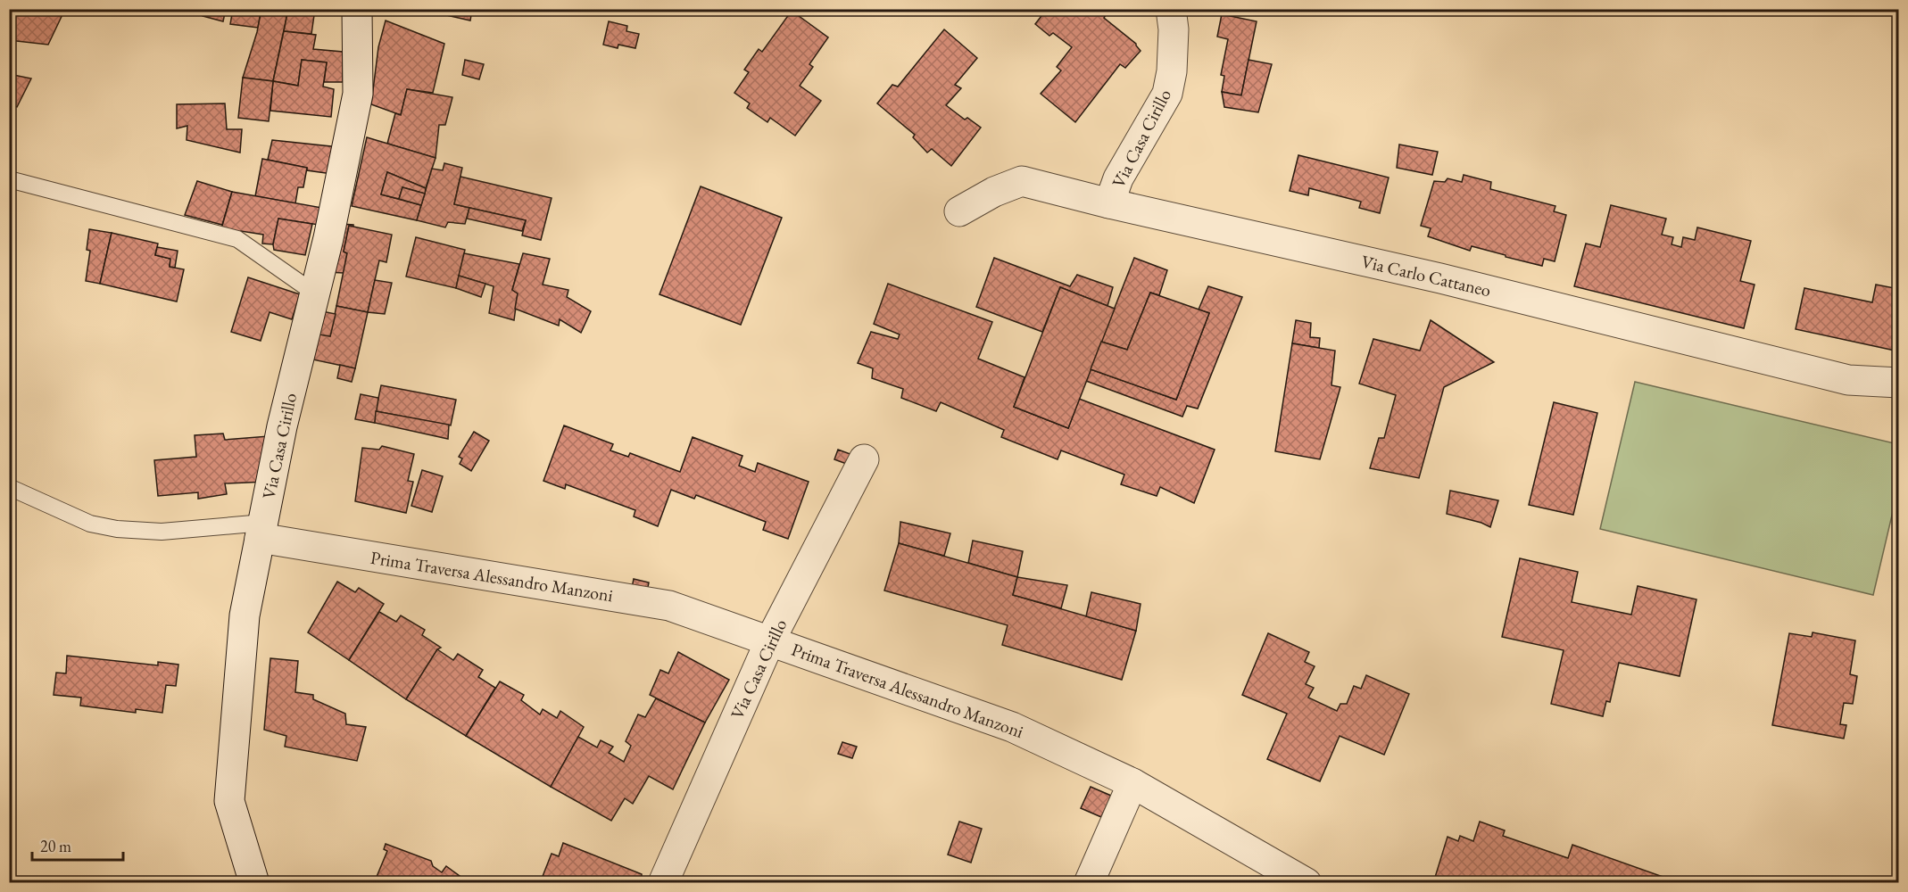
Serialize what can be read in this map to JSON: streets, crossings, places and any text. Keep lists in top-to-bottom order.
{
  "streets": {
    "street": ["Via Casa Cirillo", "Via Carlo Cattaneo", "Prima Traversa Alessandro Manzoni"]
  },
  "crossings": [
    ["Via Casa Cirillo", "Via Carlo Cattaneo"],
    ["Via Casa Cirillo", "Prima Traversa Alessandro Manzoni"]
  ],
  "scale_bar": "20 m"
}
